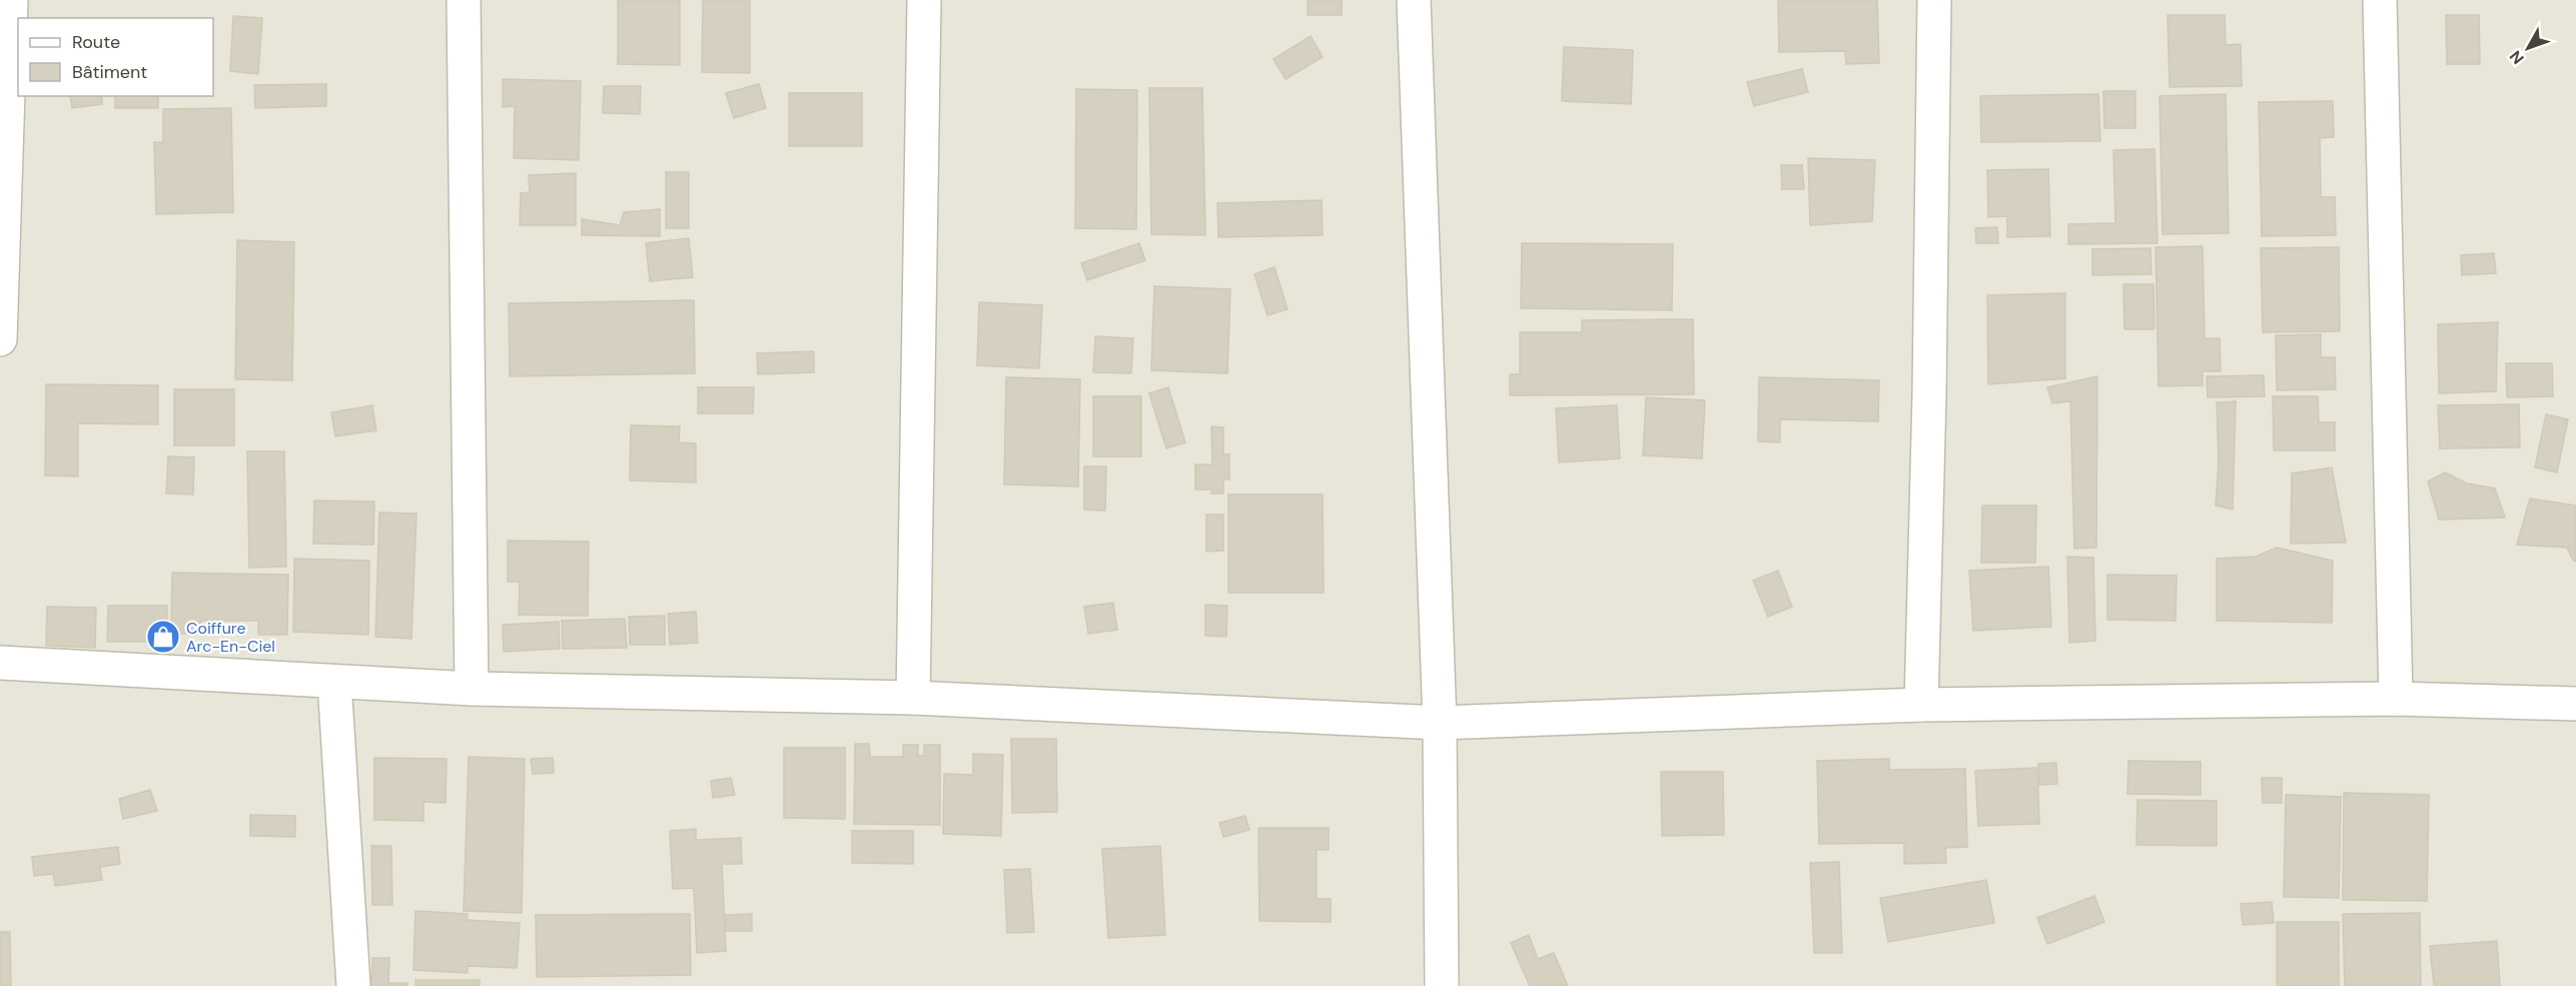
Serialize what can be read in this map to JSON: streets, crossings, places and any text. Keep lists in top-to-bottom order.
{
  "places": {
    "shop": ["Coiffure Arc-En-Ciel"]
  },
  "legend": ["Route", "Bâtiment"],
  "north": "bottom left"
}
